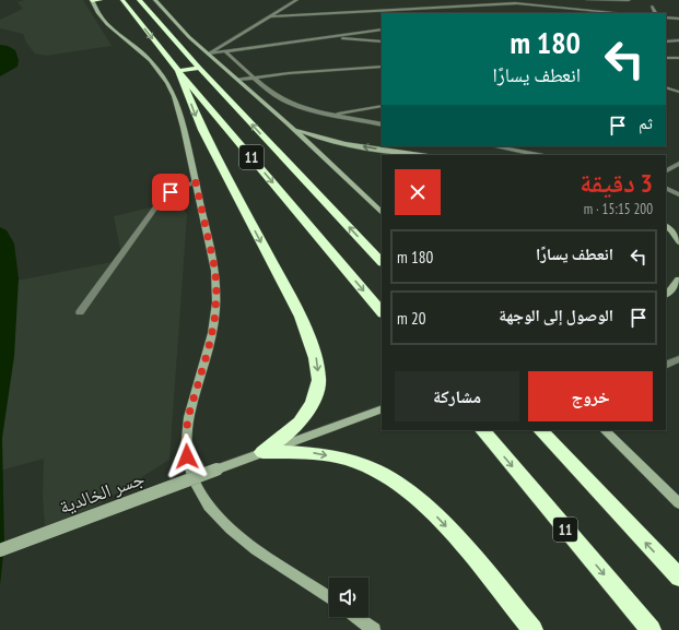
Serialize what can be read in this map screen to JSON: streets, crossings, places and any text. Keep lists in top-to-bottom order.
{
  "streets": {
    "highway": ["11"],
    "main road": ["جسر الخالدية"]
  },
  "page": {
    "turn": ["180 m", "انعطف يسارًا"],
    "then": "ثم",
    "heading": ["3 دقيقة", "200 m · 15:15"],
    "list": [
      {
        "name": "انعطف يسارًا",
        "value": "180 m"
      },
      {
        "name": "الوصول إلى الوجهة",
        "value": "20 m"
      }
    ],
    "buttons": ["خروج", "مشاركة"]
  }
}
